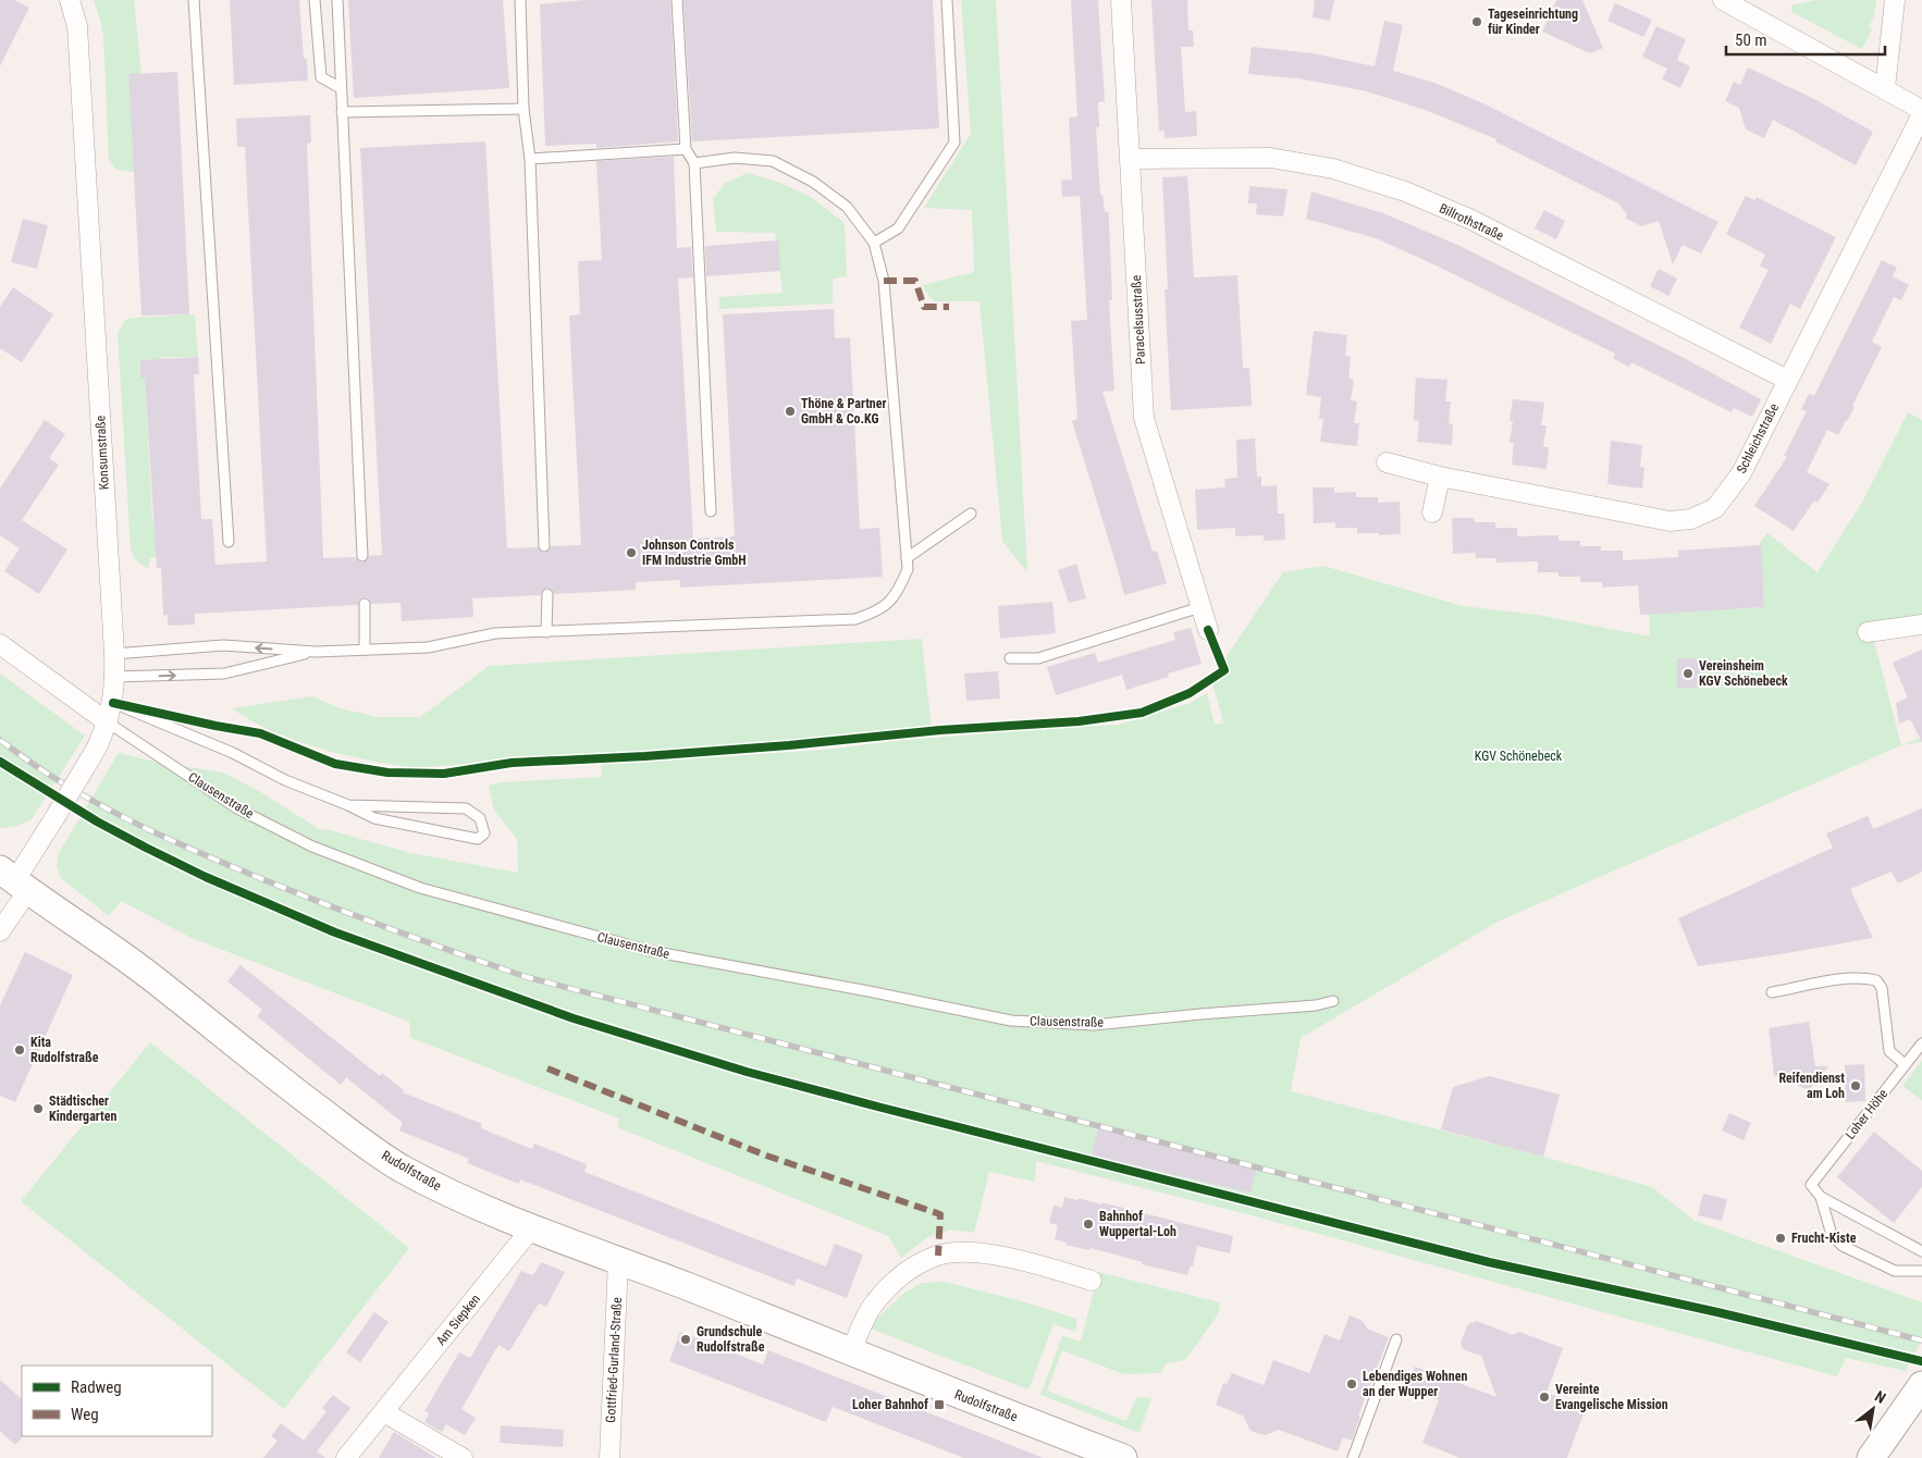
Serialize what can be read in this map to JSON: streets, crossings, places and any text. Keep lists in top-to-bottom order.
{
  "streets": {
    "street": [
      "Billrothstraße",
      "Paracelsusstraße",
      "Schleichstraße",
      "Konsumstraße",
      "Clausenstraße",
      "Rudolfstraße",
      "Am Siepken",
      "Gottfried-Gurland-Straße"
    ],
    "lane": ["Loher Höhe"]
  },
  "crossings": [
    ["Billrothstraße", "Paracelsusstraße"],
    ["Billrothstraße", "Schleichstraße"],
    ["Konsumstraße", "Clausenstraße"],
    ["Konsumstraße", "Rudolfstraße"],
    ["Rudolfstraße", "Am Siepken"],
    ["Rudolfstraße", "Gottfried-Gurland-Straße"]
  ],
  "parks": ["KGV Schönebeck"],
  "places": {
    "other": [
      "Tageseinrichtung für Kinder",
      "Thöne & Partner GmbH & Co.KG",
      "Johnson Controls IFM Industrie GmbH",
      "Vereinsheim KGV Schönebeck",
      "Kita Rudolfstraße",
      "Reifendienst am Loh",
      "Städtischer Kindergarten",
      "Bahnhof Wuppertal-Loh",
      "Frucht-Kiste",
      "Grundschule Rudolfstraße",
      "Lebendiges Wohnen an der Wupper",
      "Vereinte Evangelische Mission"
    ],
    "transit": ["Loher Bahnhof"]
  },
  "legend": ["Radweg", "Weg"],
  "scale_bar": "50 m",
  "north": "top right"
}
